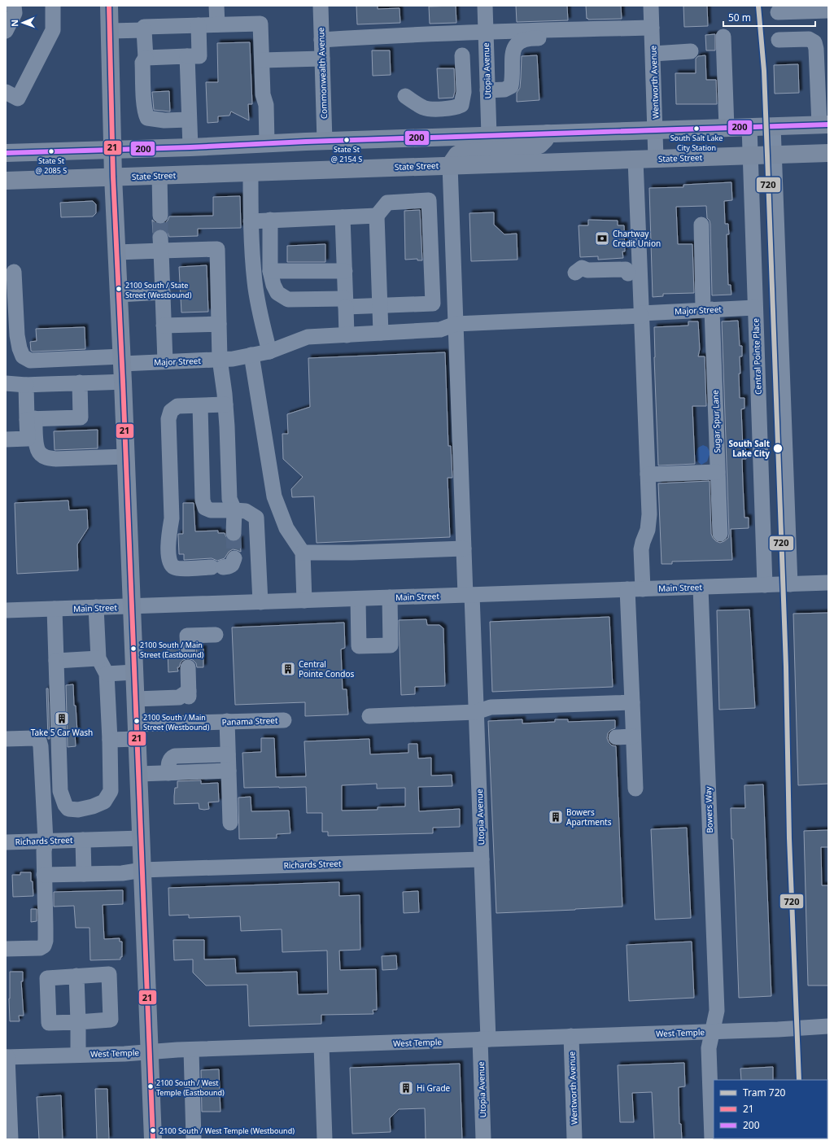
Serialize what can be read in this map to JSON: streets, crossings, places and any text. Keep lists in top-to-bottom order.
{
  "streets": {
    "main road": ["State Street"],
    "street": [
      "Utopia Avenue",
      "Commonwealth Avenue",
      "Wentworth Avenue",
      "Major Street",
      "Central Pointe Place",
      "Sugar Spur Lane",
      "Main Street",
      "Panama Street",
      "Bowers Way",
      "Richards Street",
      "West Temple"
    ]
  },
  "crossings": [
    ["Utopia Avenue", "State Street"],
    ["Utopia Avenue", "Major Street"],
    ["Utopia Avenue", "Main Street"],
    ["Utopia Avenue", "Richards Street"],
    ["Utopia Avenue", "West Temple"],
    ["Wentworth Avenue", "State Street"],
    ["Wentworth Avenue", "West Temple"],
    ["State Street", "Central Pointe Place"],
    ["Major Street", "Central Pointe Place"],
    ["Major Street", "Sugar Spur Lane"],
    ["Central Pointe Place", "Main Street"],
    ["Main Street", "Bowers Way"],
    ["Bowers Way", "West Temple"]
  ],
  "places": {
    "other": [
      "South Salt Lake City Station",
      "State St @ 2154 S",
      "State St @ 2085 S",
      "2100 South / State Street (Westbound)",
      "South Salt Lake City",
      "2100 South / Main Street (Eastbound)",
      "2100 South / Main Street (Westbound)",
      "2100 South / West Temple (Eastbound)",
      "2100 South / West Temple (Westbound)"
    ],
    "bank": ["Chartway Credit Union"],
    "building": [
      "Central Pointe Condos",
      "Take 5 Car Wash",
      "Bowers Apartments",
      "Hi Grade"
    ]
  },
  "lines": ["tram line 720", "transit line 21", "transit line 200"],
  "legend": ["Tram 720", "21", "200"],
  "scale_bar": "50 m",
  "north": "left"
}
